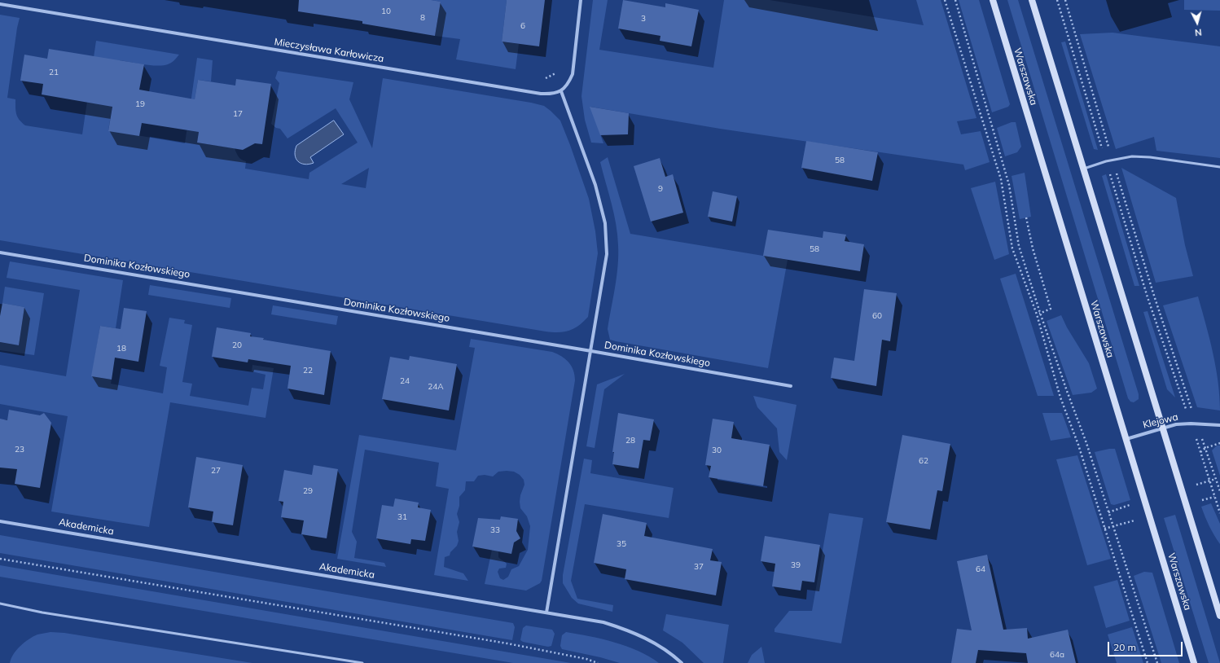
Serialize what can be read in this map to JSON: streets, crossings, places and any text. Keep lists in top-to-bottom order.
{
  "streets": {
    "main road": ["Warszawska"],
    "street": [
      "Mieczysława Karłowicza",
      "Dominika Kozłowskiego",
      "Klejowa",
      "Akademicka"
    ]
  },
  "crossings": [
    ["Warszawska", "Klejowa"]
  ],
  "house_numbers": [
    "10",
    "8",
    "3",
    "6",
    "21",
    "19",
    "17",
    "58",
    "9",
    "58",
    "60",
    "20",
    "18",
    "22",
    "24",
    "24A",
    "28",
    "23",
    "30",
    "62",
    "27",
    "29",
    "31",
    "33",
    "35",
    "39",
    "37",
    "64",
    "64a"
  ],
  "scale_bar": "20 m",
  "north": "bottom"
}
